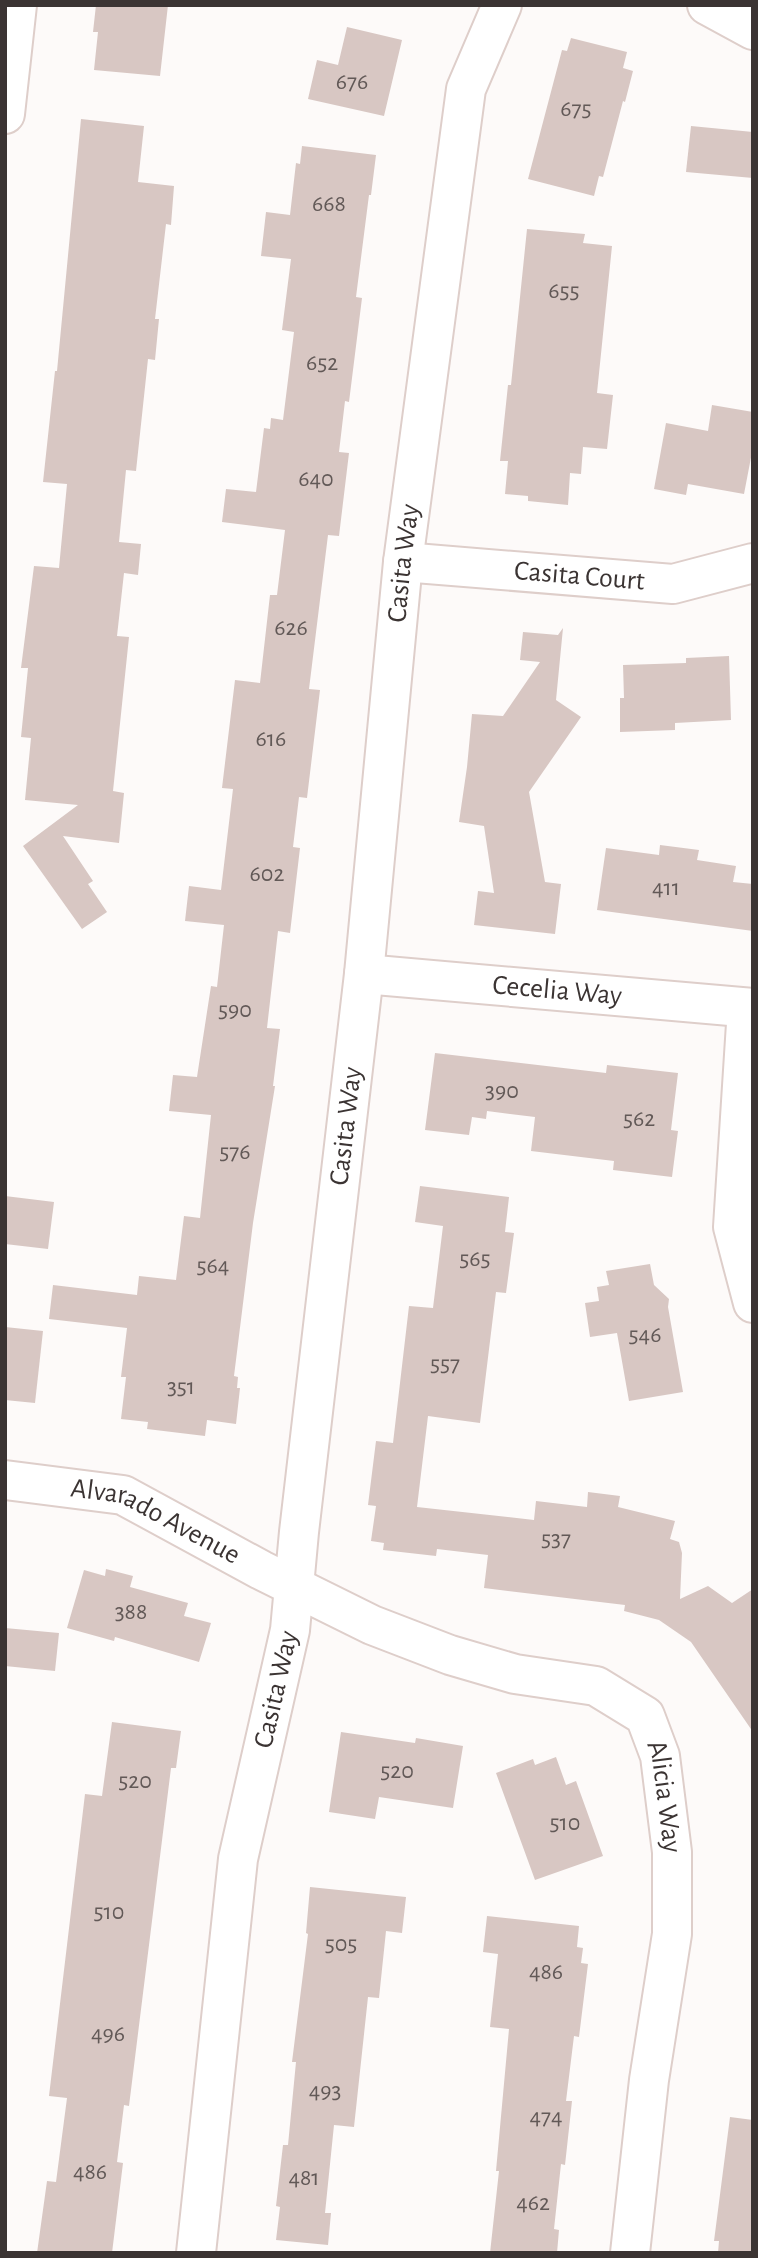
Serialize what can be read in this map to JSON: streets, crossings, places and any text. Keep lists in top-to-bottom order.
{
  "streets": {
    "street": [
      "Casita Way",
      "Casita Court",
      "Cecelia Way",
      "Alvarado Avenue",
      "Alicia Way"
    ]
  },
  "crossings": [
    ["Casita Way", "Casita Court"],
    ["Casita Way", "Cecelia Way"],
    ["Casita Way", "Alvarado Avenue"],
    ["Casita Way", "Alicia Way"],
    ["Alvarado Avenue", "Alicia Way"]
  ],
  "house_numbers": [
    "676",
    "675",
    "668",
    "655",
    "652",
    "640",
    "626",
    "616",
    "602",
    "411",
    "590",
    "390",
    "562",
    "576",
    "565",
    "564",
    "546",
    "557",
    "351",
    "537",
    "388",
    "520",
    "520",
    "510",
    "510",
    "505",
    "486",
    "496",
    "493",
    "474",
    "486",
    "481",
    "462"
  ]
}
